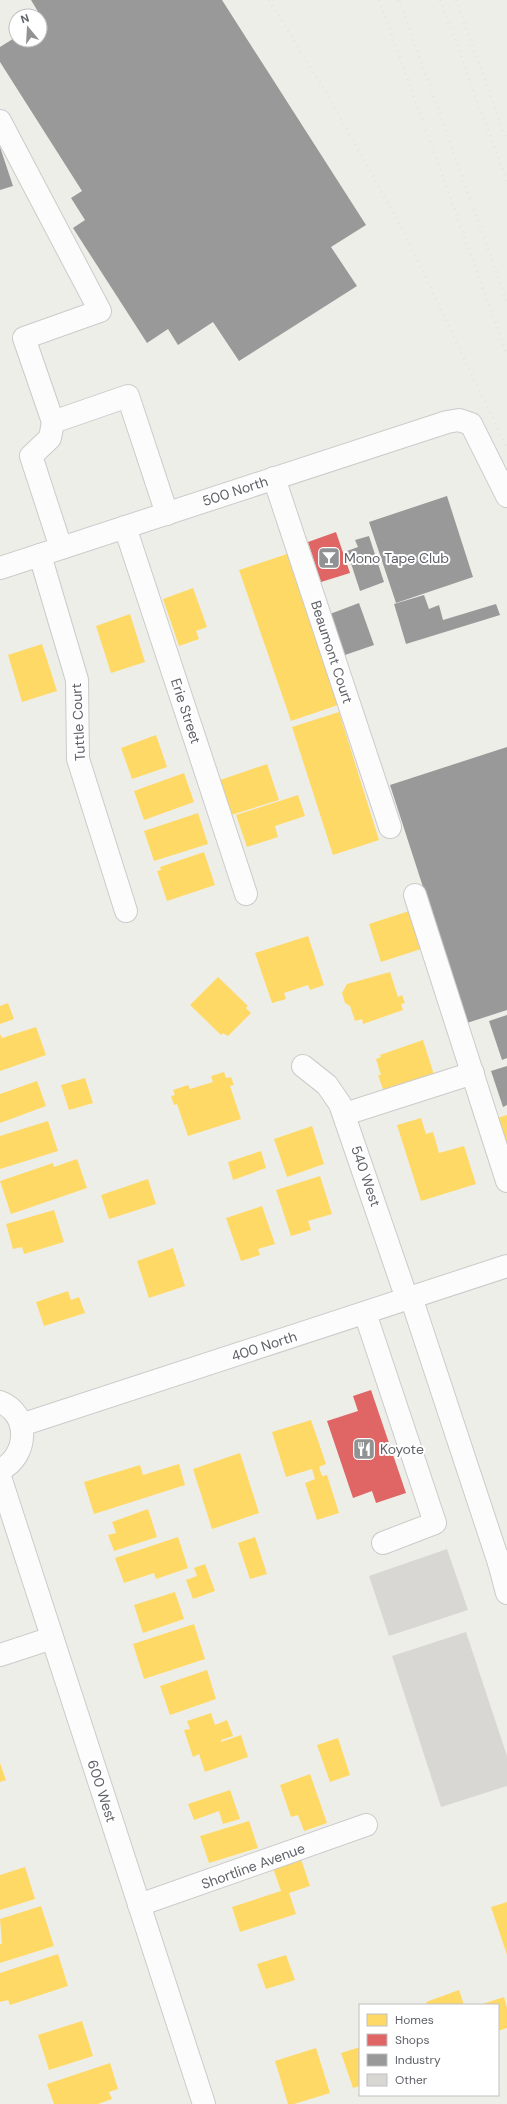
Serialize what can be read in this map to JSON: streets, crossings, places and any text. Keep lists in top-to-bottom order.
{
  "streets": {
    "street": [
      "500 North",
      "Beaumont Court",
      "Erie Street",
      "Tuttle Court",
      "540 West",
      "400 North",
      "600 West",
      "Shortline Avenue"
    ]
  },
  "crossings": [
    ["500 North", "Beaumont Court"],
    ["500 North", "Erie Street"],
    ["500 North", "Tuttle Court"],
    ["540 West", "400 North"],
    ["600 West", "Shortline Avenue"]
  ],
  "places": {
    "bar": ["Mono Tape Club"],
    "restaurant": ["Koyote"]
  },
  "legend": [
    "Homes",
    "Shops",
    "Industry",
    "Other"
  ],
  "north": "top"
}
